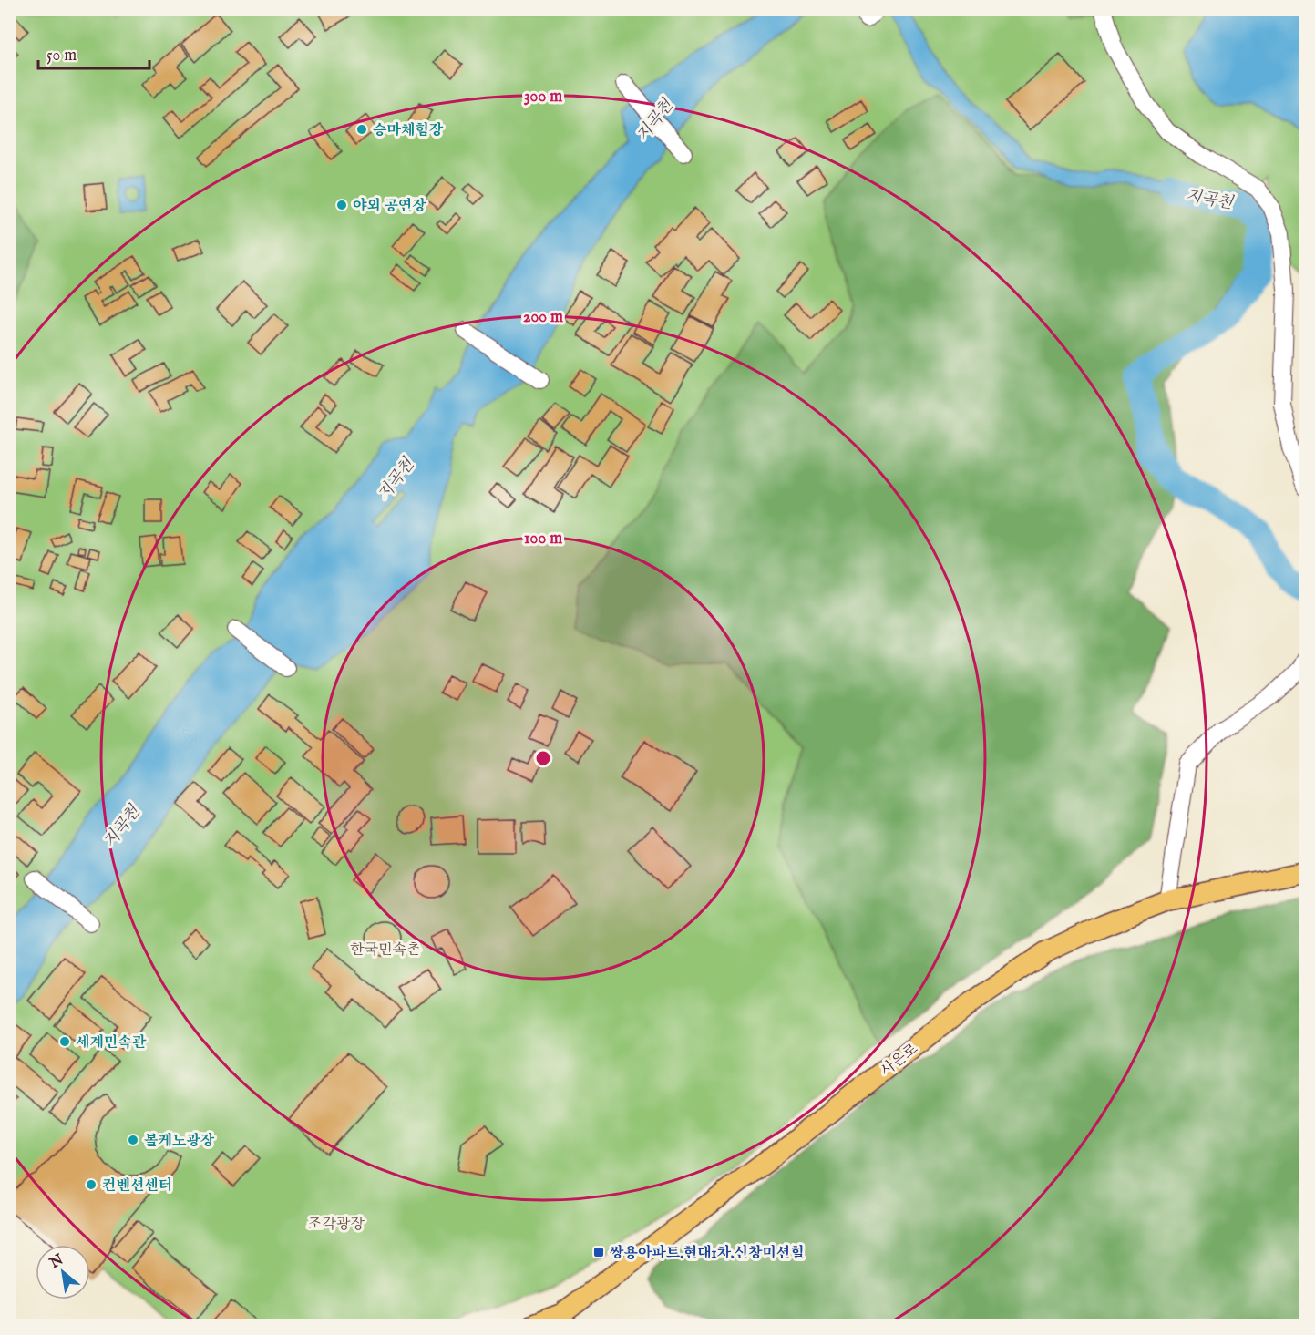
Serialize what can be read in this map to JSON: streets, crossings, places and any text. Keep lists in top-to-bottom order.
{
  "streets": {
    "main road": ["사은로"]
  },
  "water": ["지곡천"],
  "parks": ["한국민속촌", "조각광장"],
  "places": {
    "other": [
      "승마체험장",
      "야외 공연장",
      "세계민속관",
      "볼케노광장",
      "컨벤션센터"
    ],
    "transit": ["쌍용아파트.현대1차.신창미션힐"]
  },
  "scale_bar": "50 m",
  "north": "top left",
  "rings": ["300 m", "200 m", "100 m"]
}
